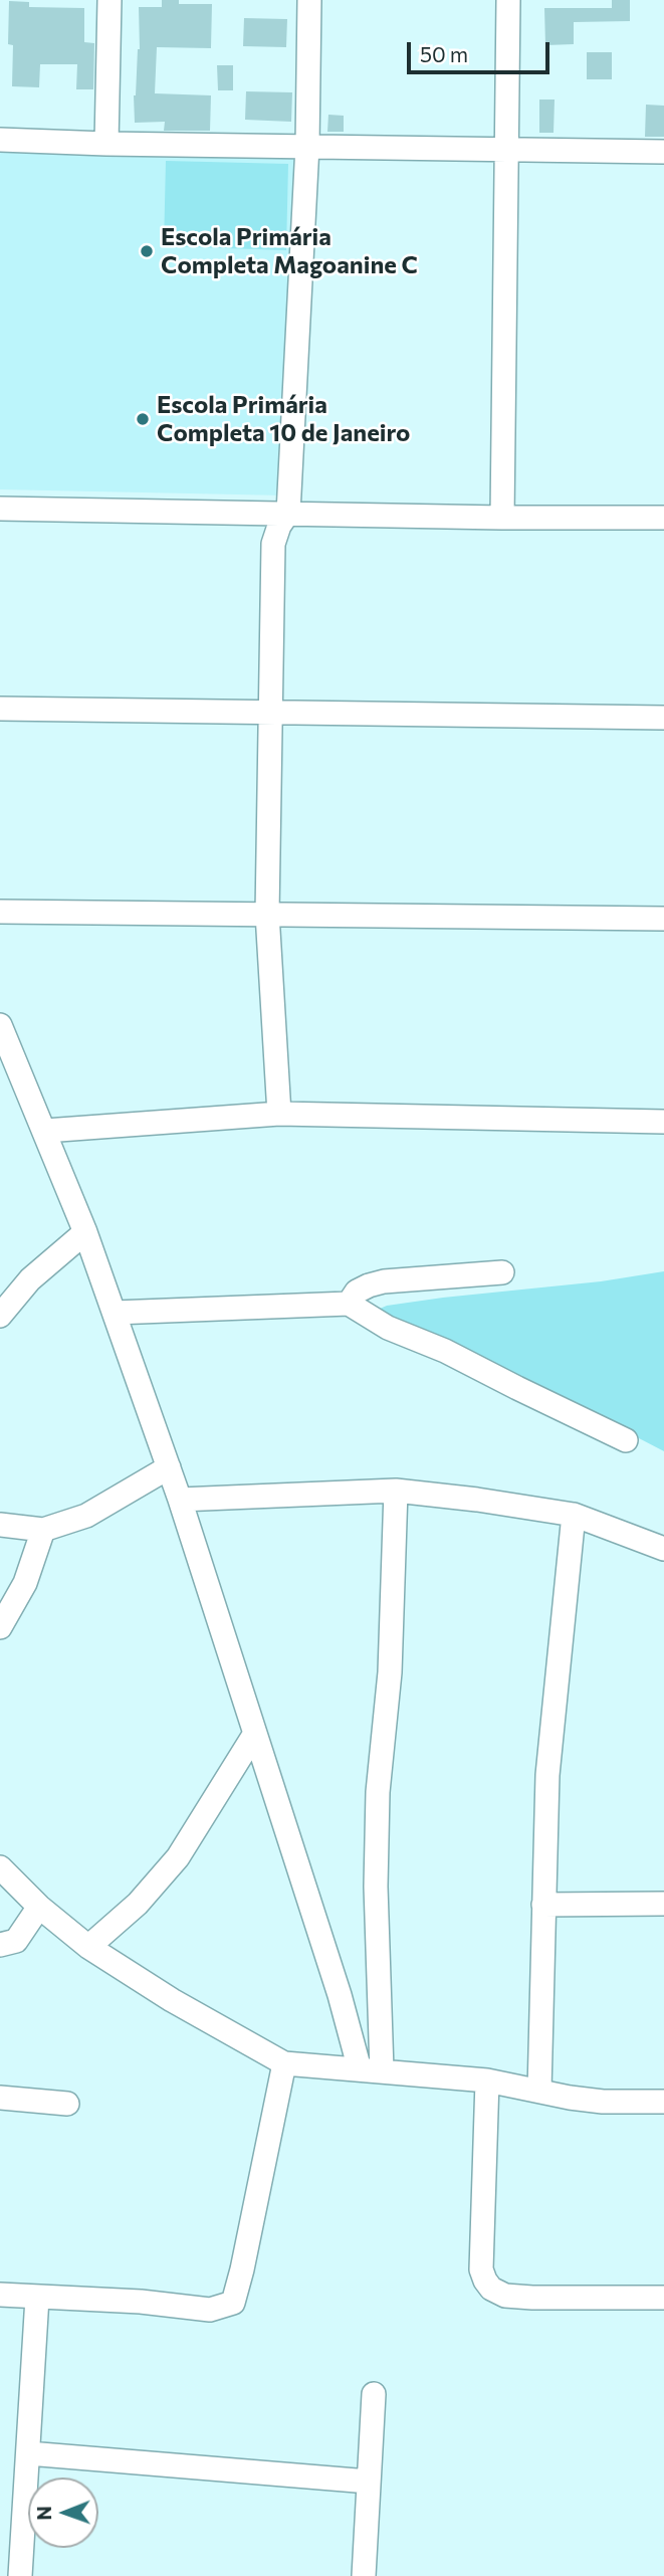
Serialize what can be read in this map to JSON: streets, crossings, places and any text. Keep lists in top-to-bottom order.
{
  "places": ["Escola Primária Completa Magoanine C", "Escola Primária Completa 10 de Janeiro"],
  "scale_bar": "50 m",
  "north": "left"
}
